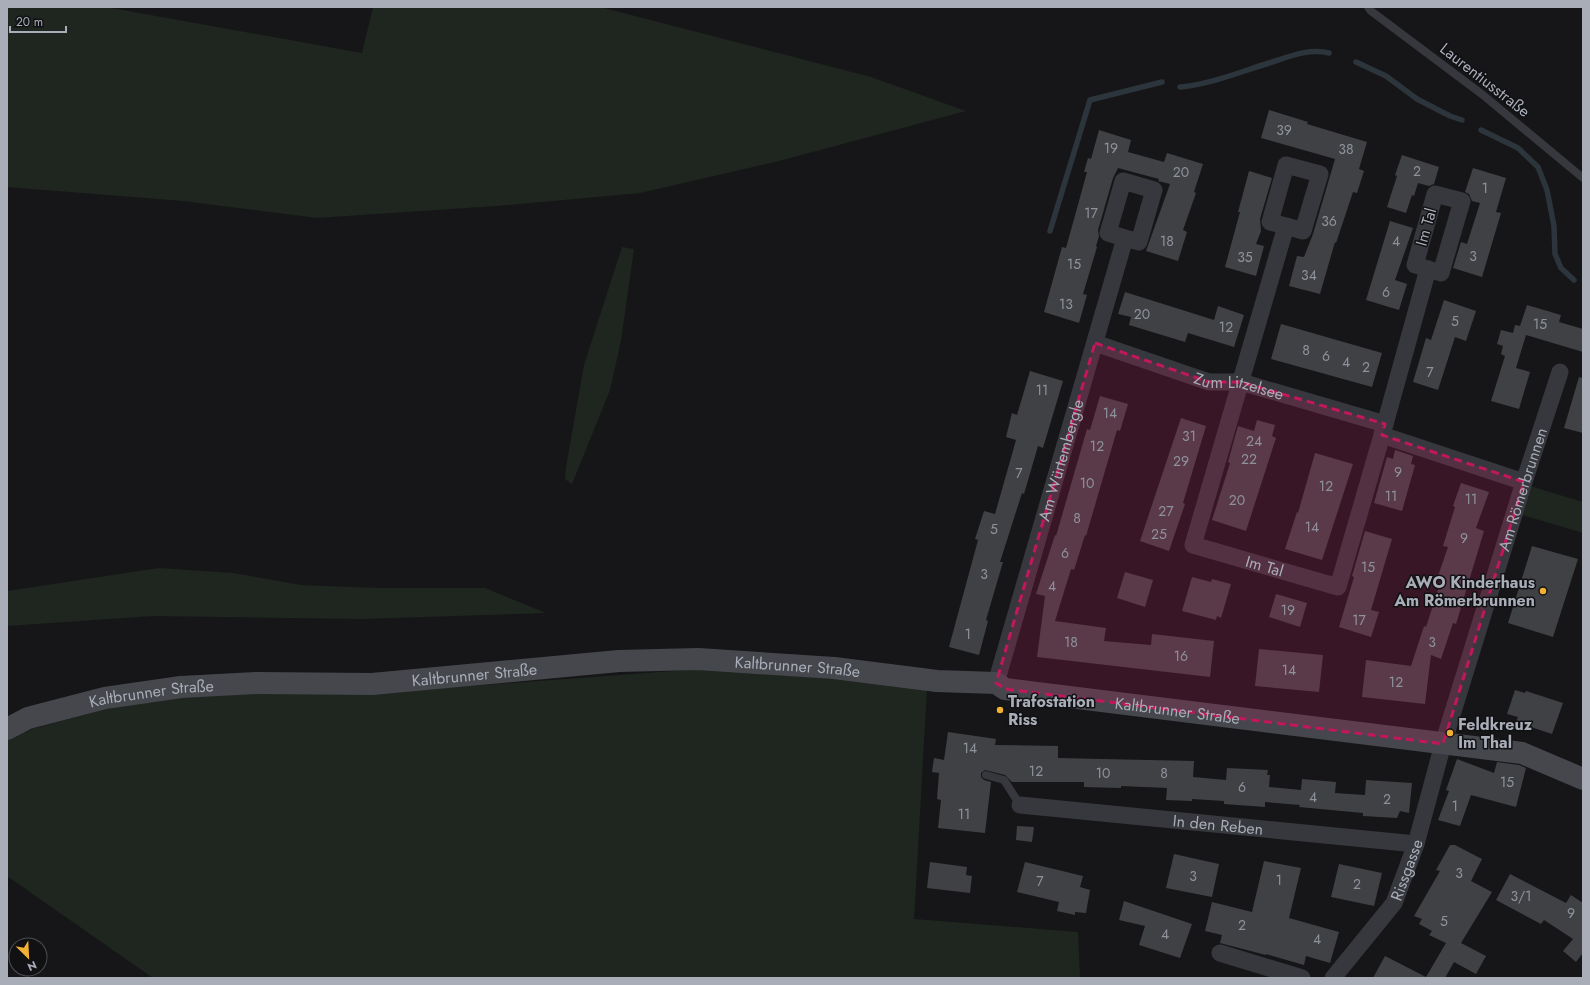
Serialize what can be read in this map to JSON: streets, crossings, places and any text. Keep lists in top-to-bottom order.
{
  "streets": {
    "street": [
      "Im Tal",
      "Zum Litzelsee",
      "Am Würtembergle",
      "Am Römerbrunnen",
      "Kaltbrunner Straße",
      "In den Reben",
      "Rissgasse"
    ],
    "lane": ["Laurentiusstraße"]
  },
  "crossings": [
    ["Im Tal", "Zum Litzelsee"],
    ["Zum Litzelsee", "Am Würtembergle"],
    ["Zum Litzelsee", "Am Römerbrunnen"],
    ["Am Würtembergle", "Kaltbrunner Straße"],
    ["Am Römerbrunnen", "Kaltbrunner Straße"],
    ["Am Römerbrunnen", "Rissgasse"],
    ["Kaltbrunner Straße", "Rissgasse"],
    ["In den Reben", "Rissgasse"]
  ],
  "places": ["AWO Kinderhaus Am Römerbrunnen", "Trafostation Riss", "Feldkreuz Im Thal"],
  "house_numbers": [
    "39",
    "19",
    "38",
    "2",
    "20",
    "1",
    "17",
    "36",
    "18",
    "4",
    "3",
    "35",
    "15",
    "34",
    "6",
    "13",
    "20",
    "5",
    "15",
    "12",
    "8",
    "6",
    "4",
    "2",
    "7",
    "11",
    "14",
    "31",
    "24",
    "12",
    "22",
    "29",
    "9",
    "7",
    "10",
    "12",
    "11",
    "11",
    "20",
    "27",
    "8",
    "14",
    "5",
    "25",
    "9",
    "6",
    "15",
    "3",
    "4",
    "19",
    "17",
    "1",
    "18",
    "3",
    "16",
    "14",
    "12",
    "14",
    "12",
    "10",
    "8",
    "15",
    "6",
    "4",
    "2",
    "1",
    "11",
    "3",
    "3",
    "1",
    "7",
    "2",
    "3/1",
    "9",
    "5",
    "2",
    "4",
    "4"
  ],
  "scale_bar": "20 m",
  "north": "bottom right"
}
